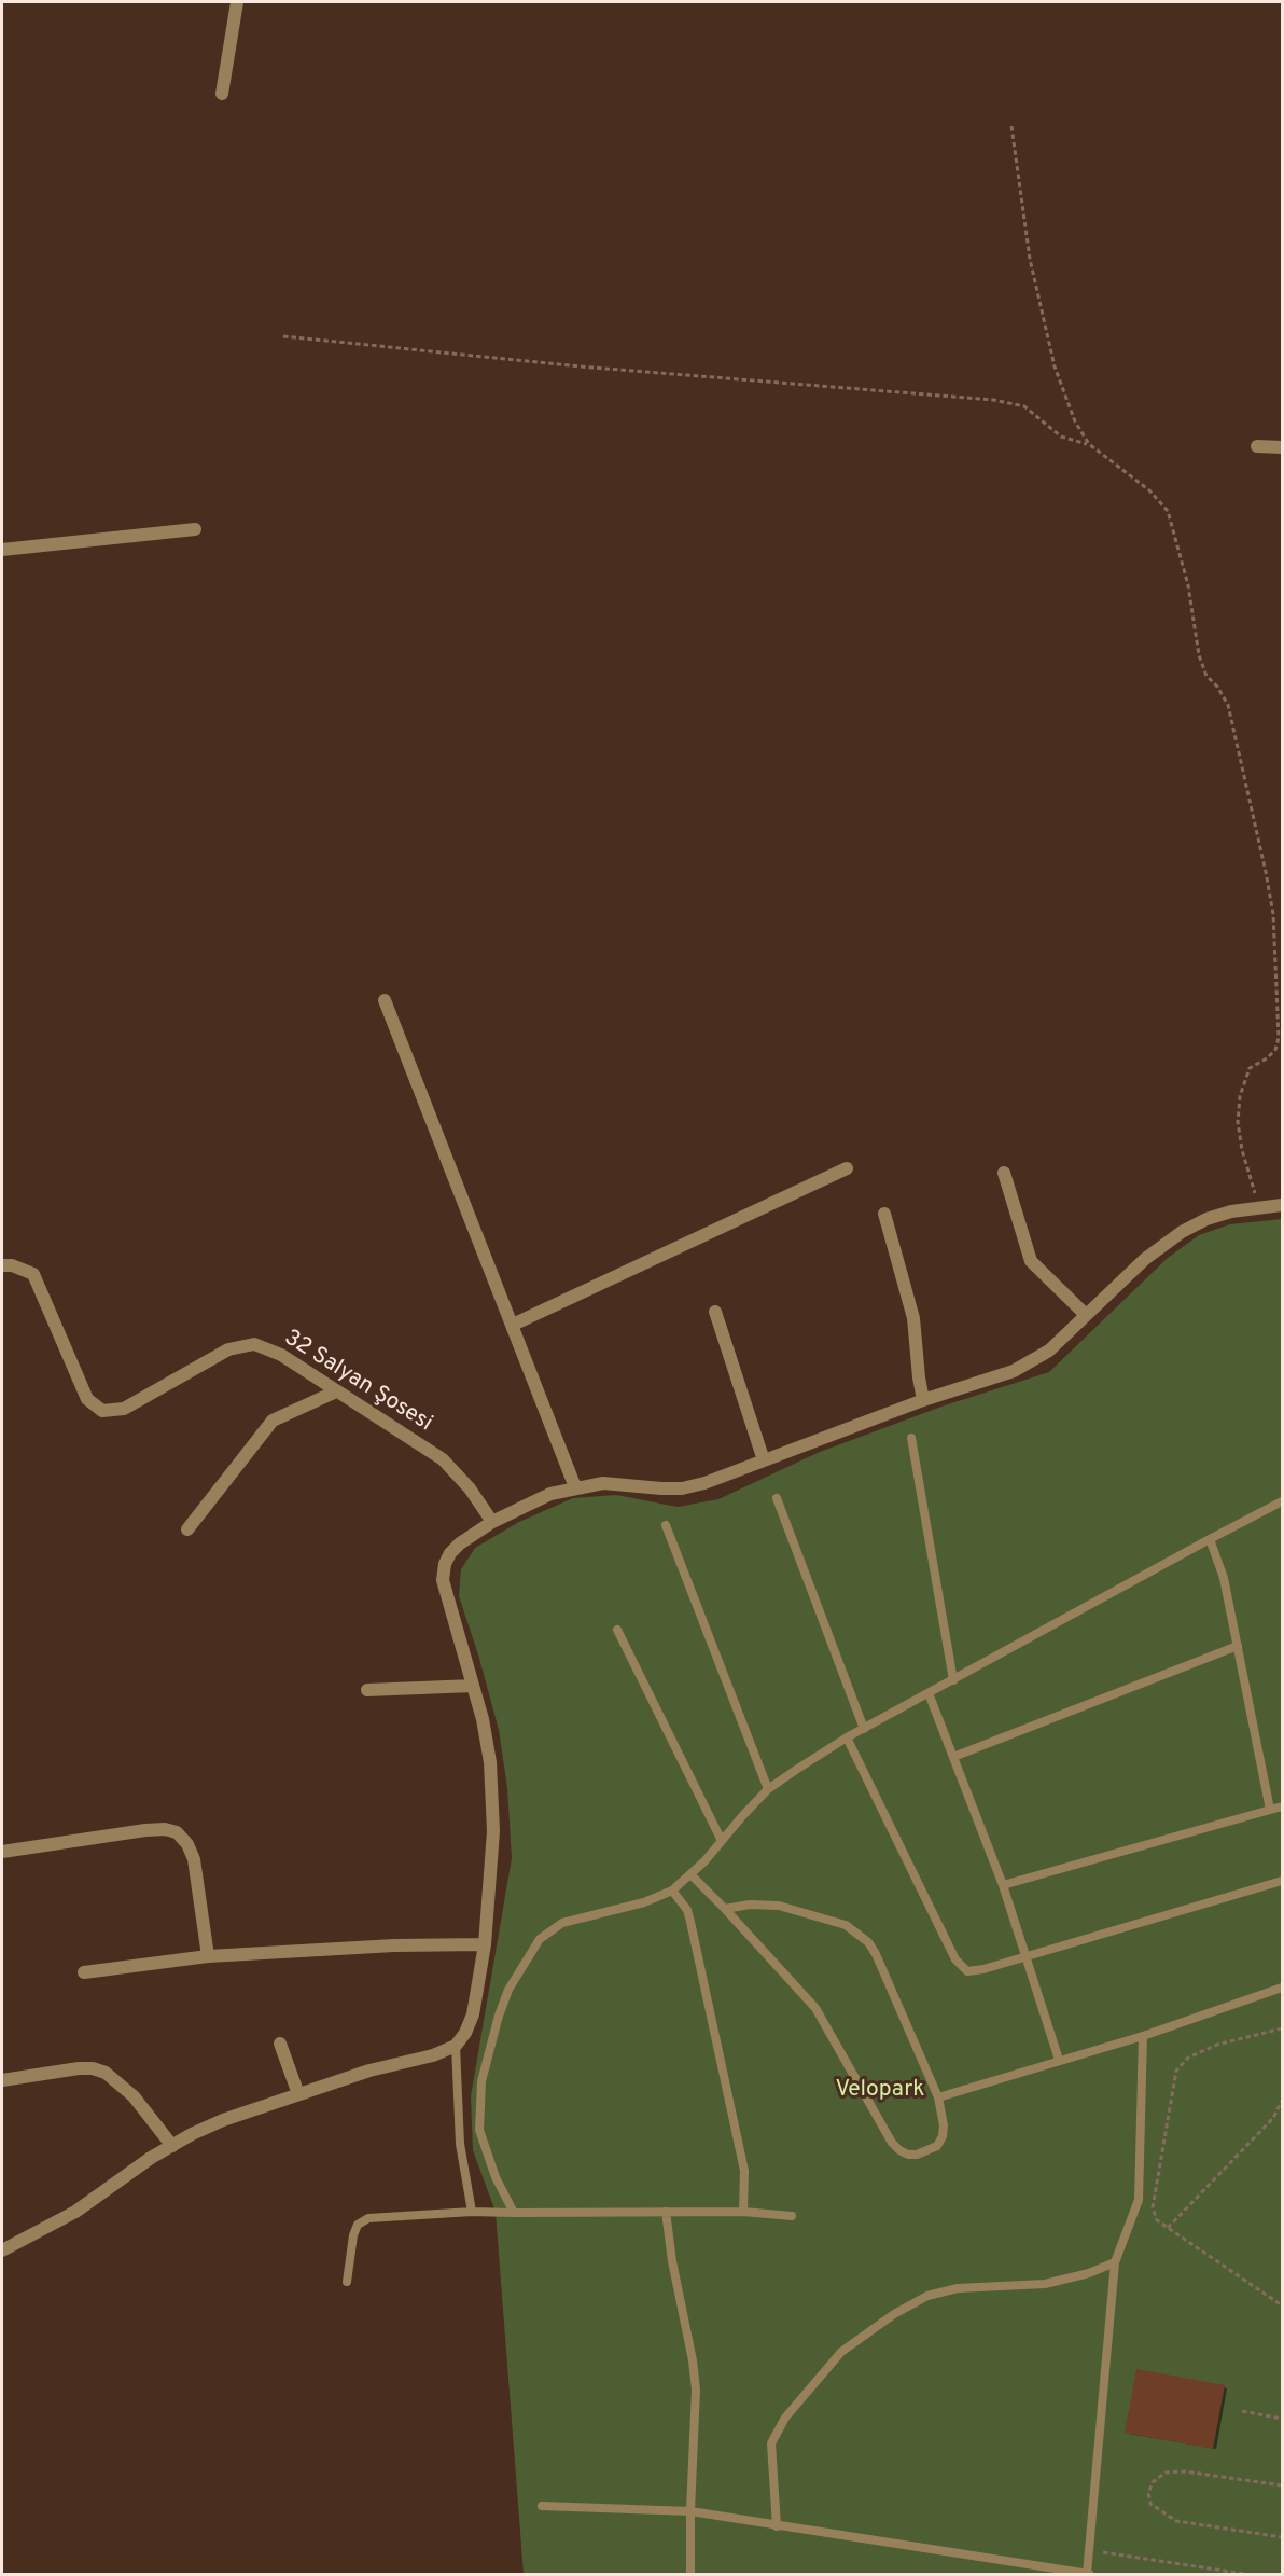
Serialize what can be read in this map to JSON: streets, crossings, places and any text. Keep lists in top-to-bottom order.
{
  "streets": {
    "street": ["32 Salyan Şosesi"]
  },
  "parks": ["Velopark"]
}
